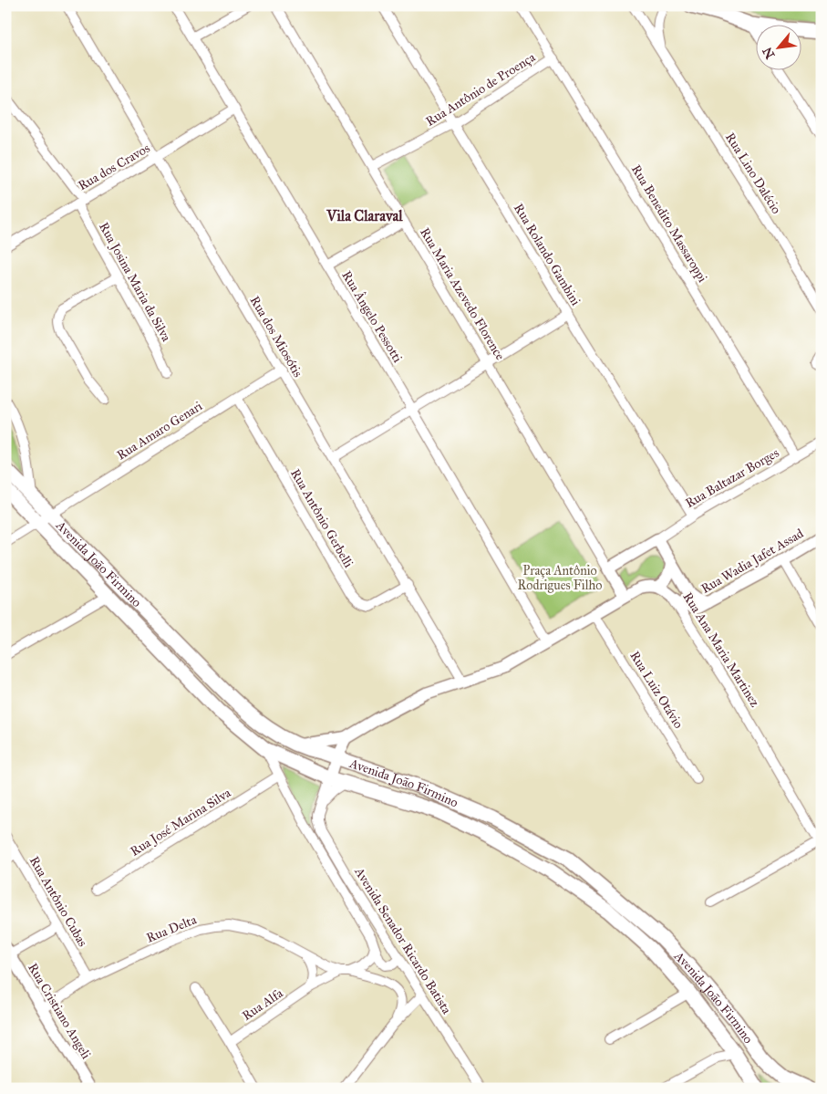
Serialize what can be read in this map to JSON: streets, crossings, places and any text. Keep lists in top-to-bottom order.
{
  "streets": {
    "main road": ["Avenida João Firmino"],
    "street": [
      "Rua Antônio de Proença",
      "Rua dos Cravos",
      "Rua Lino Dalécio",
      "Rua Benedito Massaroppi",
      "Rua Rolando Gambini",
      "Rua Josina Maria da Silva",
      "Rua Maria Azevedo Florence",
      "Rua Ângelo Pessotti",
      "Rua dos Miosótis",
      "Rua Amaro Genari",
      "Rua Baltazar Borges",
      "Rua Antônio Gerbelli",
      "Rua Wadia Jafet Assad",
      "Rua Ana Maria Martinez",
      "Rua Luiz Otávio",
      "Rua José Marina Silva",
      "Rua Antônio Cubas",
      "Rua Delta",
      "Avenida Senador Ricardo Batista",
      "Rua Alfa",
      "Rua Cristiano Angeli"
    ]
  },
  "crossings": [
    ["Rua Antônio de Proença", "Rua Benedito Massaroppi"],
    ["Rua Antônio de Proença", "Rua Rolando Gambini"],
    ["Rua Antônio de Proença", "Rua Maria Azevedo Florence"],
    ["Rua dos Cravos", "Rua Josina Maria da Silva"],
    ["Rua dos Cravos", "Rua Ângelo Pessotti"],
    ["Rua dos Cravos", "Rua dos Miosótis"],
    ["Rua Benedito Massaroppi", "Rua Baltazar Borges"],
    ["Rua Rolando Gambini", "Rua Baltazar Borges"],
    ["Rua dos Miosótis", "Rua Amaro Genari"],
    ["Rua dos Miosótis", "Rua Antônio Gerbelli"],
    ["Rua Amaro Genari", "Rua Antônio Gerbelli"],
    ["Rua Amaro Genari", "Avenida João Firmino"],
    ["Rua Wadia Jafet Assad", "Rua Ana Maria Martinez"],
    ["Avenida João Firmino", "Avenida Senador Ricardo Batista"],
    ["Rua José Marina Silva", "Avenida Senador Ricardo Batista"],
    ["Rua Antônio Cubas", "Rua Delta"],
    ["Rua Delta", "Rua Alfa"],
    ["Rua Delta", "Rua Cristiano Angeli"]
  ],
  "districts": ["Vila Claraval"],
  "parks": ["Praça Antônio Rodrigues Filho"],
  "north": "bottom left"
}
